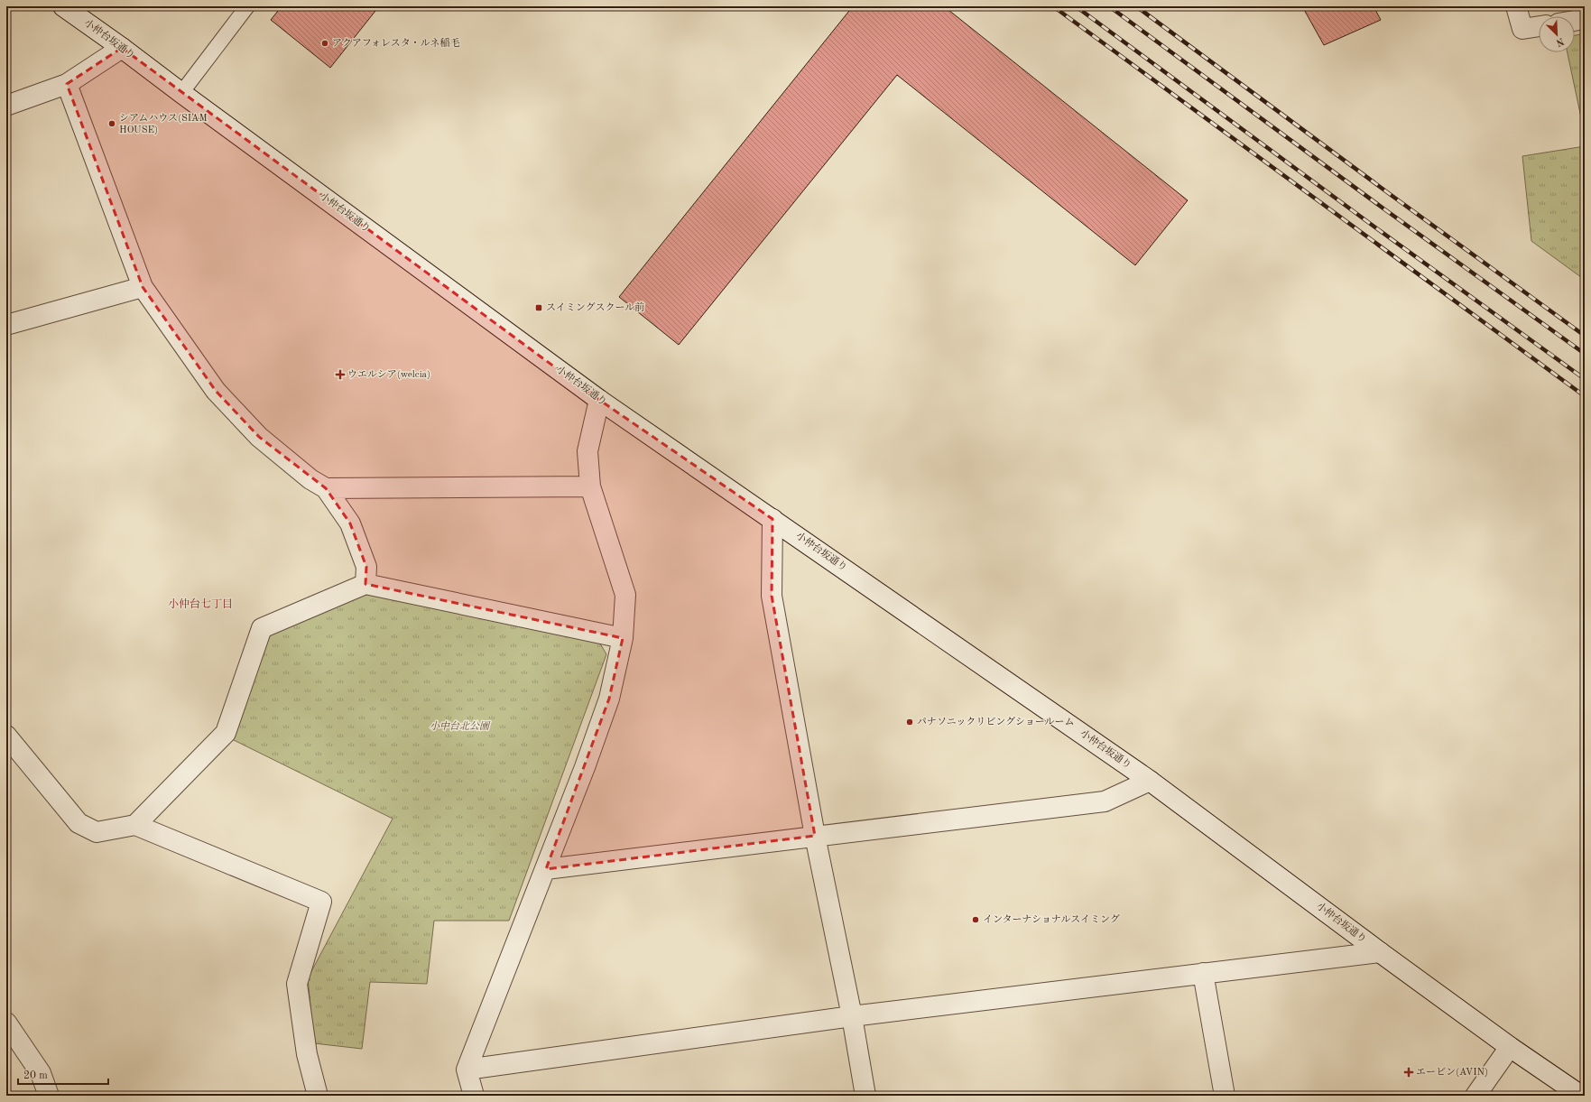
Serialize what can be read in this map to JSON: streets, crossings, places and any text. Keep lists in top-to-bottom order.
{
  "streets": {
    "street": ["小仲台坂通り"]
  },
  "districts": ["小仲台七丁目"],
  "parks": ["小中台北公園"],
  "places": {
    "other": [
      "アクアフォレスタ・ルネ稲毛",
      "シアムハウス(SIAM HOUSE)",
      "パナソニックリビングショールーム",
      "インターナショナルスイミング"
    ],
    "transit": ["スイミングスクール前"],
    "health": ["ウエルシア(welcia)", "エービン(AVIN)"]
  },
  "scale_bar": "20 m",
  "north": "bottom right"
}
